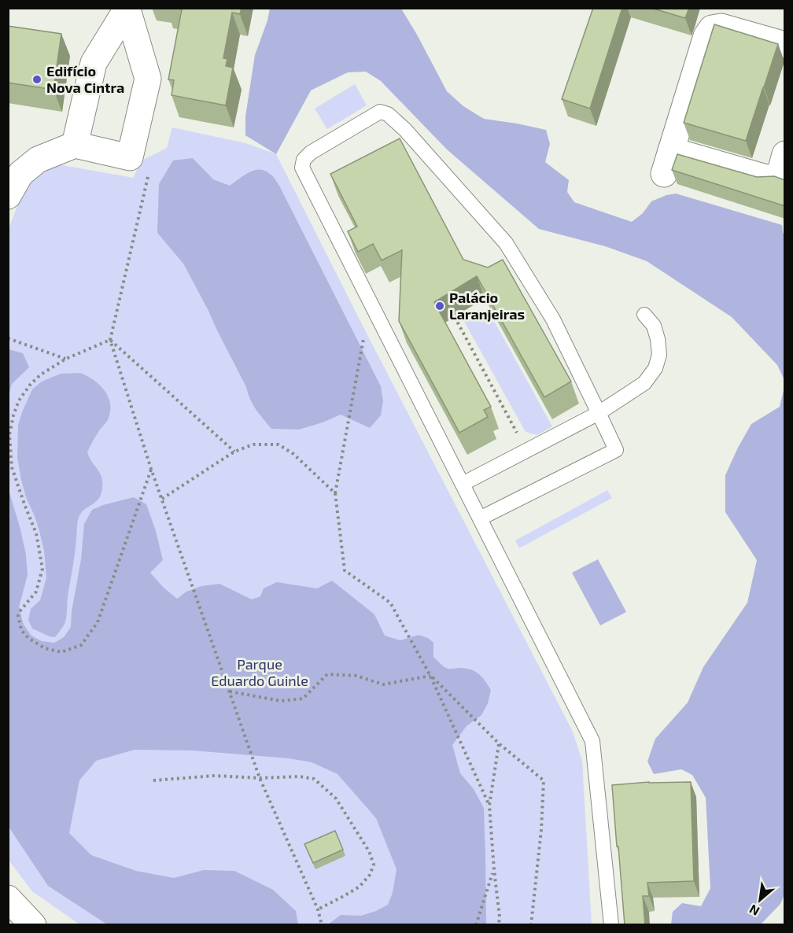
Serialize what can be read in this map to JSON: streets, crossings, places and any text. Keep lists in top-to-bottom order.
{
  "parks": ["Parque Eduardo Guinle"],
  "places": ["Edifício Nova Cintra", "Palácio Laranjeiras"],
  "north": "bottom left"
}
